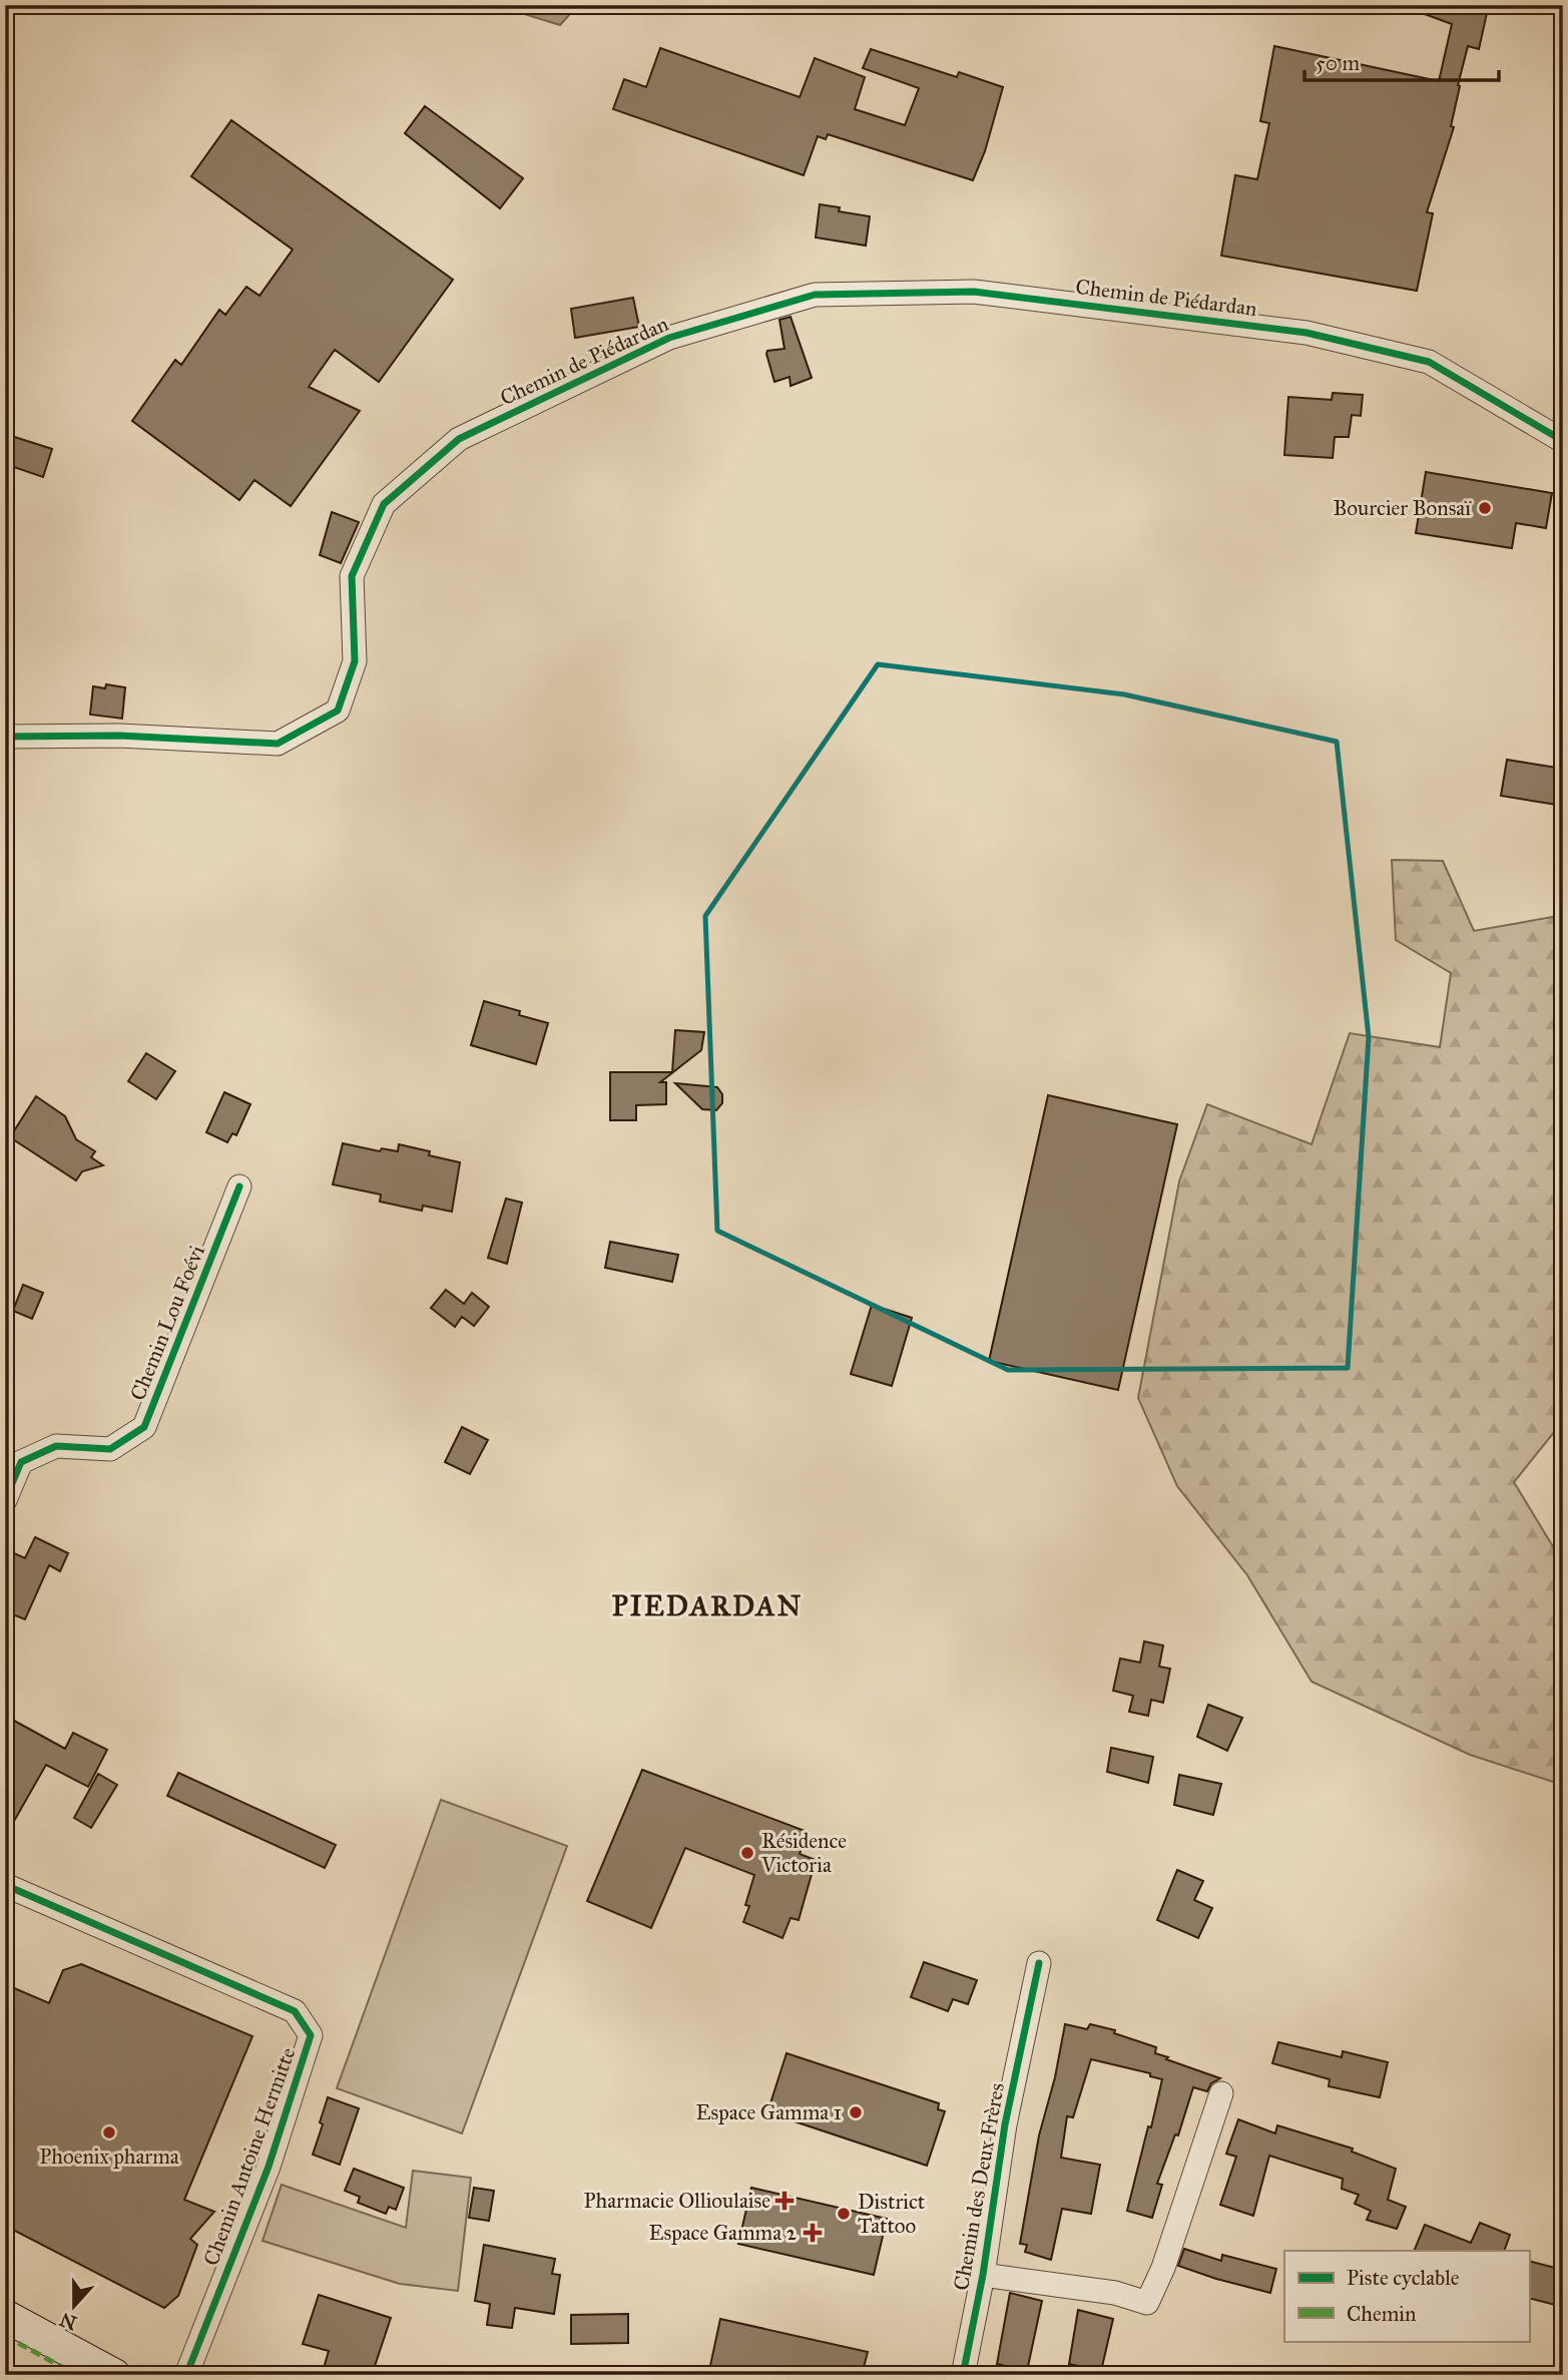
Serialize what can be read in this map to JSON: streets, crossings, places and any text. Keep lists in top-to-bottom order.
{
  "streets": {
    "street": [
      "Chemin de Piédardan",
      "Chemin Lou Foévi",
      "Chemin Antoine Hermitte",
      "Chemin des Deux Frères"
    ]
  },
  "districts": ["PIEDARDAN"],
  "places": {
    "other": [
      "Bourcier Bonsaï",
      "Résidence Victoria",
      "Espace Gamma 1",
      "Phoenix pharma",
      "District Tattoo"
    ],
    "health": ["Pharmacie Ollioulaise", "Espace Gamma 2"]
  },
  "legend": ["Piste cyclable", "Chemin"],
  "scale_bar": "50 m",
  "north": "bottom"
}
